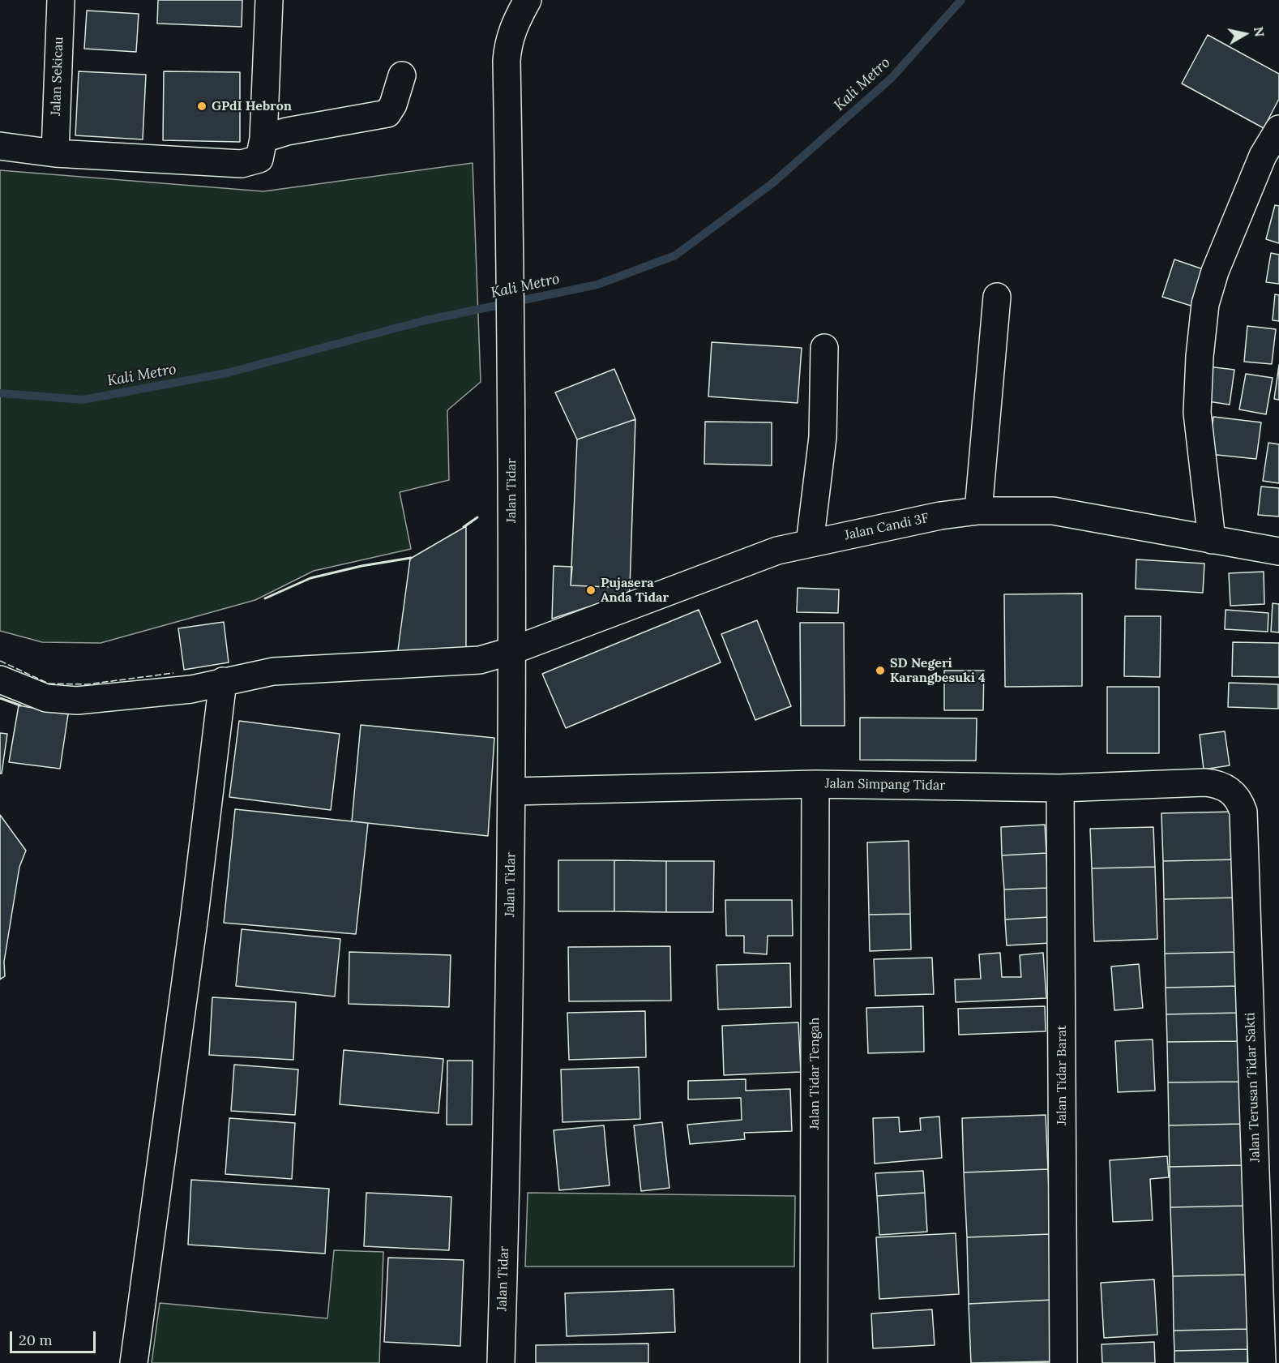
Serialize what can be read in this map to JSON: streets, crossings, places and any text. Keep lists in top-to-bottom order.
{
  "streets": {
    "street": [
      "Jalan Sekicau",
      "Jalan Tidar",
      "Jalan Candi 3F",
      "Jalan Simpang Tidar",
      "Jalan Tidar Tengah",
      "Jalan Tidar Barat",
      "Jalan Terusan Tidar Sakti"
    ]
  },
  "crossings": [
    ["Jalan Tidar", "Jalan Candi 3F"],
    ["Jalan Tidar", "Jalan Simpang Tidar"],
    ["Jalan Simpang Tidar", "Jalan Tidar Tengah"],
    ["Jalan Simpang Tidar", "Jalan Tidar Barat"],
    ["Jalan Simpang Tidar", "Jalan Terusan Tidar Sakti"]
  ],
  "water": ["Kali Metro"],
  "places": ["GPdI Hebron", "Pujasera Anda Tidar", "SD Negeri Karangbesuki 4"],
  "scale_bar": "20 m",
  "north": "right"
}
